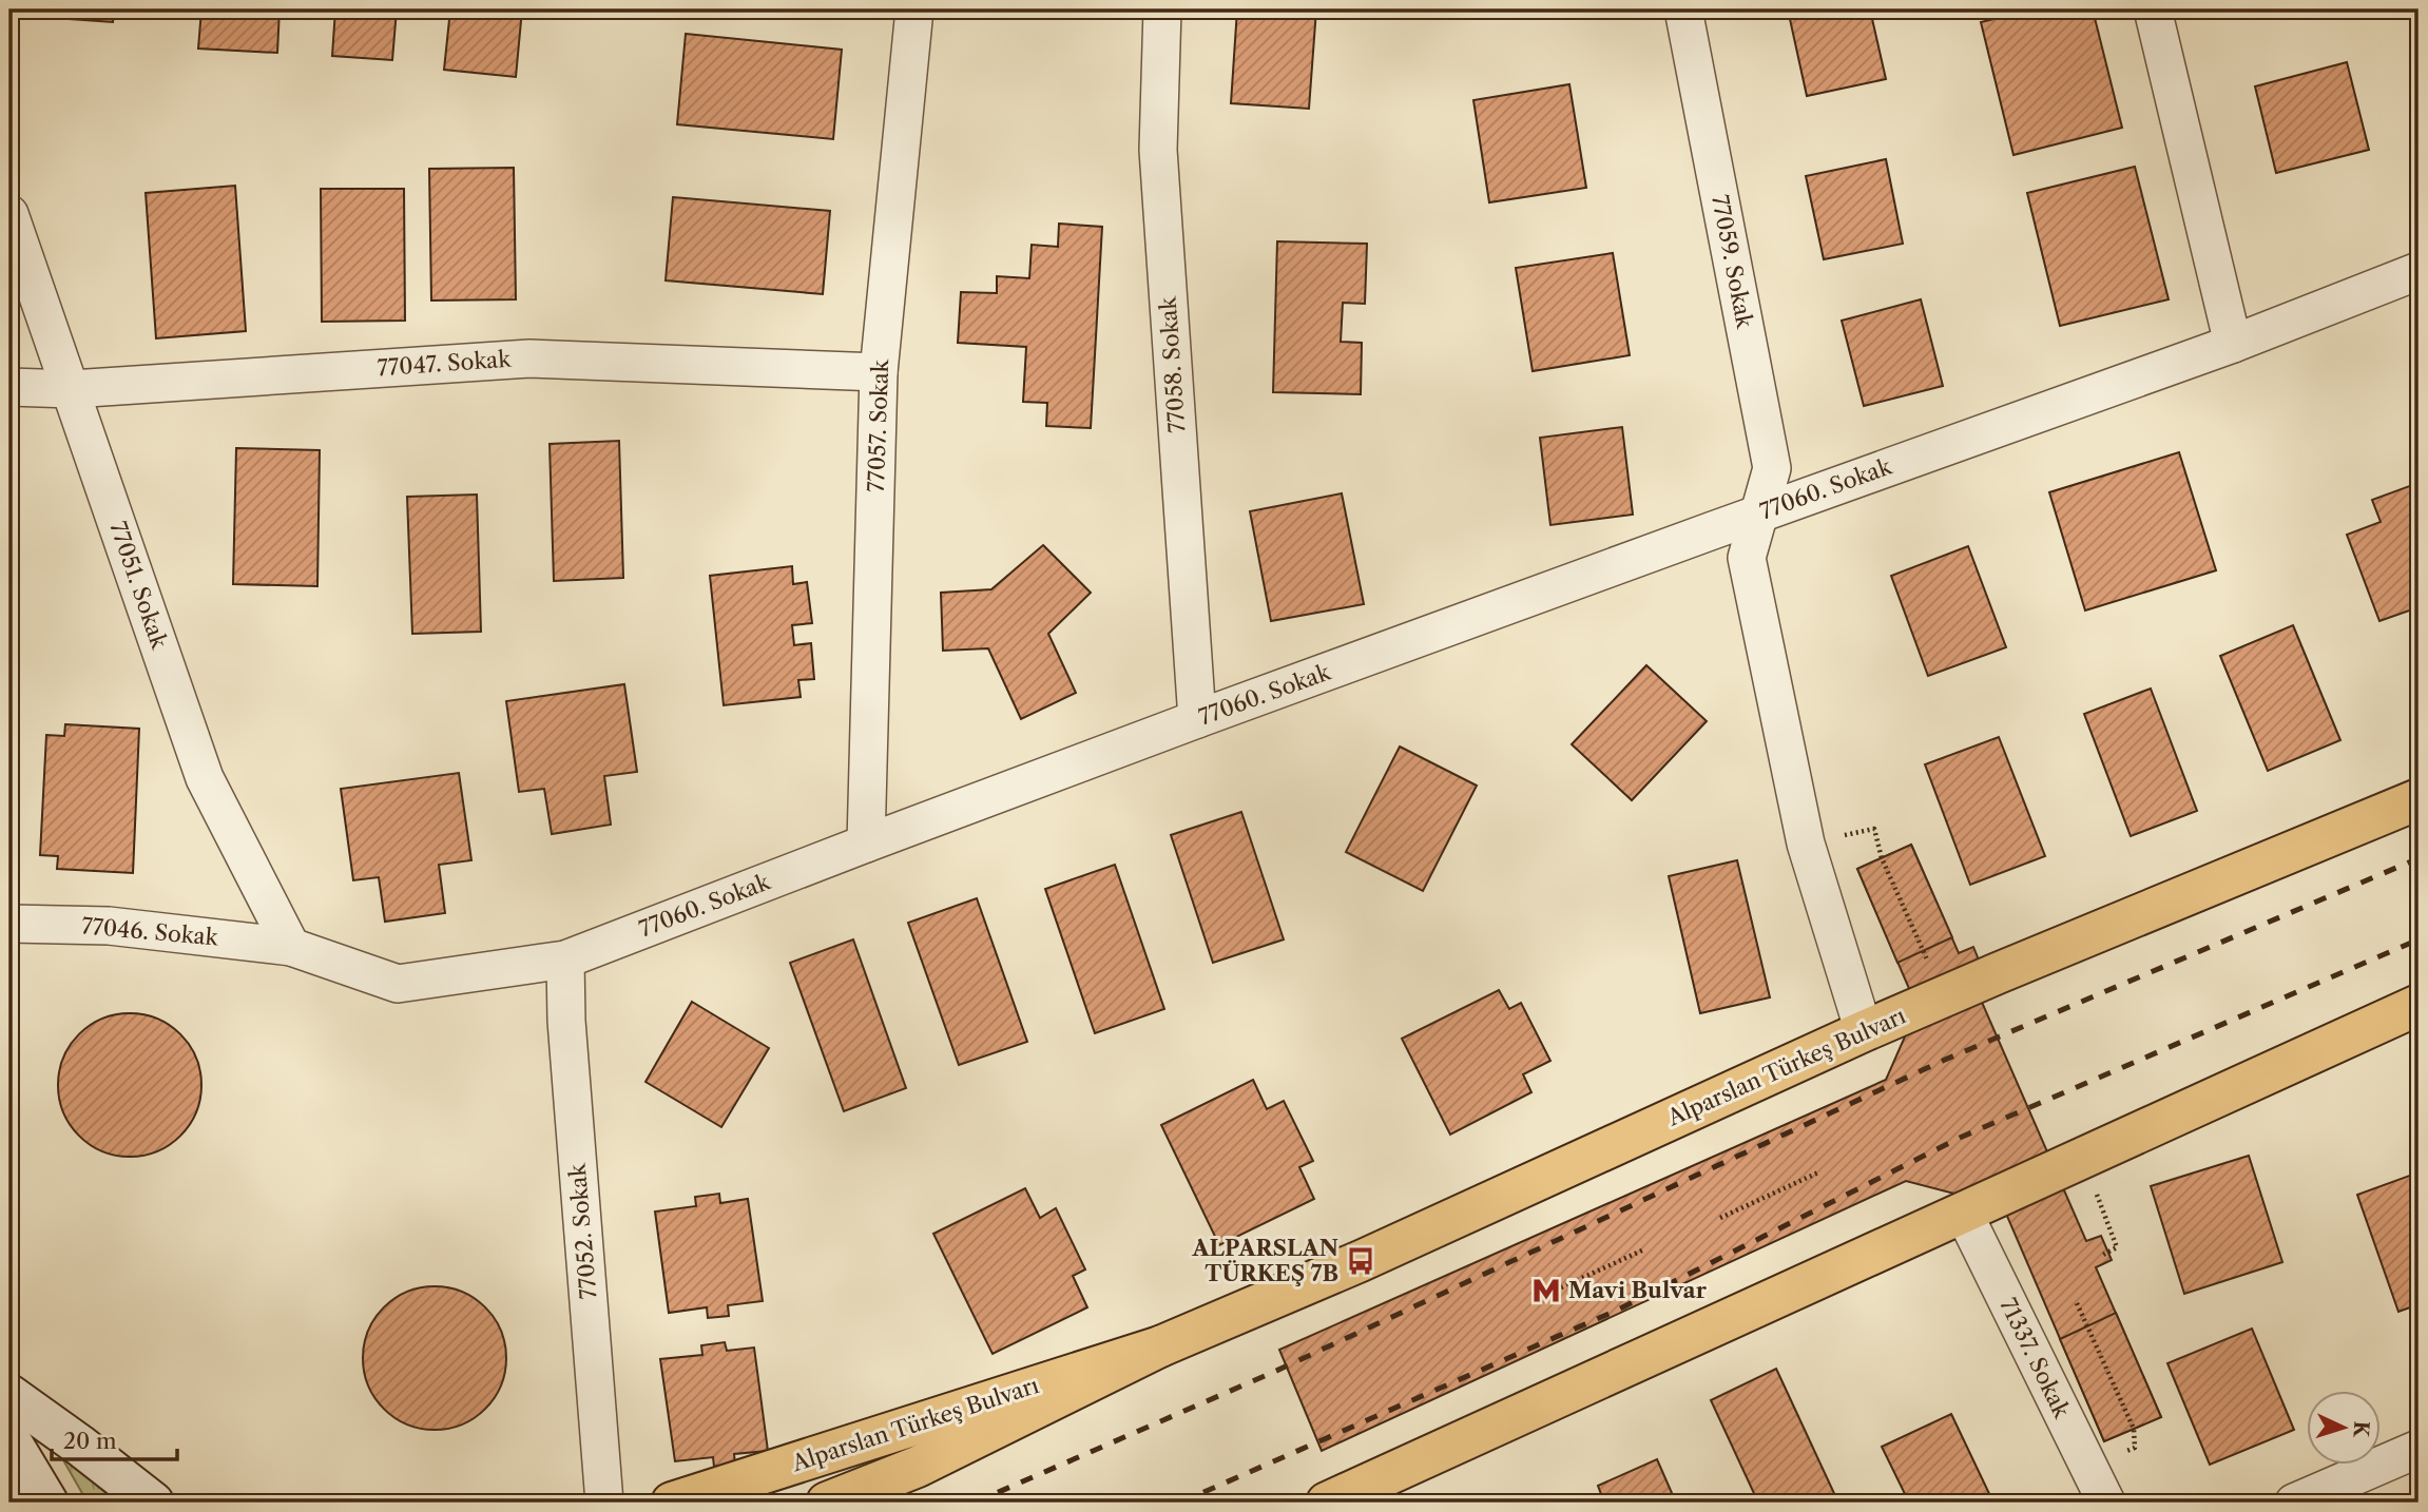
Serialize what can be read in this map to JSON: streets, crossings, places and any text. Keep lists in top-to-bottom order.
{
  "streets": {
    "main road": ["Alparslan Türkeş Bulvarı"],
    "street": [
      "77059. Sokak",
      "77047. Sokak",
      "77058. Sokak",
      "77057. Sokak",
      "77060. Sokak",
      "77051. Sokak",
      "77046. Sokak",
      "77052. Sokak",
      "71337. Sokak"
    ]
  },
  "crossings": [
    ["77059. Sokak", "77060. Sokak"],
    ["77059. Sokak", "Alparslan Türkeş Bulvarı"],
    ["77047. Sokak", "77057. Sokak"],
    ["77047. Sokak", "77051. Sokak"],
    ["77058. Sokak", "77060. Sokak"],
    ["77057. Sokak", "77060. Sokak"],
    ["77060. Sokak", "77051. Sokak"],
    ["77060. Sokak", "77046. Sokak"],
    ["77060. Sokak", "77052. Sokak"],
    ["77051. Sokak", "77046. Sokak"]
  ],
  "places": {
    "bus stop": ["ALPARSLAN TÜRKEŞ 7B"],
    "metro station": ["Mavi Bulvar"]
  },
  "scale_bar": "20 m",
  "north": "right"
}
